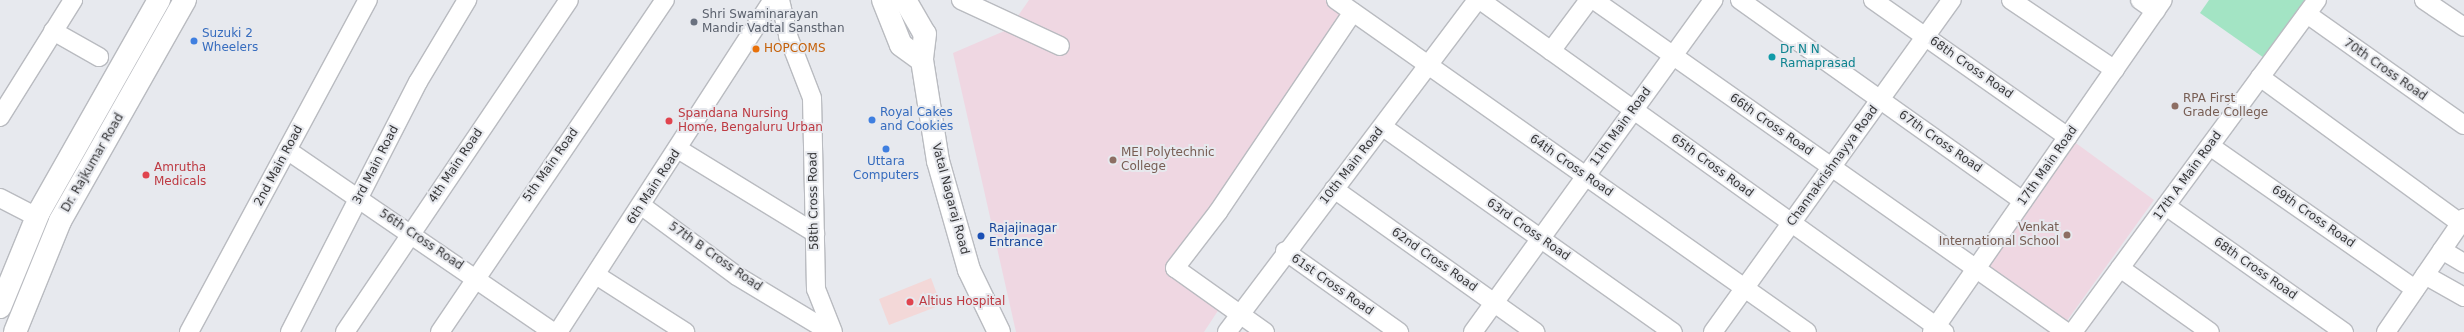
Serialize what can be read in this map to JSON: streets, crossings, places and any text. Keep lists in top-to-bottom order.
{
  "streets": {
    "main road": ["Dr. Rajkumar Road", "Vatal Nagaraj Road"],
    "street": [
      "68th Cross Road",
      "70th Cross Road",
      "66th Cross Road",
      "11th Main Road",
      "67th Cross Road",
      "3rd Main Road",
      "5th Main Road",
      "2nd Main Road",
      "4th Main Road",
      "10th Main Road",
      "64th Cross Road",
      "65th Cross Road",
      "Channakrishnayya Road",
      "17th Main Road",
      "17th A Main Road",
      "6th Main Road",
      "58th Cross Road",
      "69th Cross Road",
      "63rd Cross Road",
      "56th Cross Road",
      "57th B Cross Road",
      "62nd Cross Road",
      "61st Cross Road"
    ]
  },
  "crossings": [
    ["68th Cross Road", "Channakrishnayya Road"],
    ["68th Cross Road", "17th Main Road"],
    ["68th Cross Road", "17th A Main Road"],
    ["70th Cross Road", "17th A Main Road"],
    ["66th Cross Road", "11th Main Road"],
    ["66th Cross Road", "Channakrishnayya Road"],
    ["66th Cross Road", "17th Main Road"],
    ["11th Main Road", "64th Cross Road"],
    ["11th Main Road", "65th Cross Road"],
    ["11th Main Road", "63rd Cross Road"],
    ["11th Main Road", "62nd Cross Road"],
    ["67th Cross Road", "Channakrishnayya Road"],
    ["67th Cross Road", "17th Main Road"],
    ["3rd Main Road", "56th Cross Road"],
    ["5th Main Road", "56th Cross Road"],
    ["2nd Main Road", "56th Cross Road"],
    ["4th Main Road", "56th Cross Road"],
    ["10th Main Road", "64th Cross Road"],
    ["10th Main Road", "65th Cross Road"],
    ["10th Main Road", "63rd Cross Road"],
    ["10th Main Road", "62nd Cross Road"],
    ["10th Main Road", "61st Cross Road"],
    ["64th Cross Road", "Channakrishnayya Road"],
    ["65th Cross Road", "Channakrishnayya Road"],
    ["65th Cross Road", "17th Main Road"],
    ["17th A Main Road", "69th Cross Road"],
    ["6th Main Road", "57th B Cross Road"]
  ],
  "places": [
    "Shri Swaminarayan Mandir Vadtal Sansthan",
    "Suzuki 2 Wheelers",
    "HOPCOMS",
    "Dr N N Ramaprasad",
    "RPA First Grade College",
    "Royal Cakes and Cookies",
    "Spandana Nursing Home, Bengaluru Urban",
    "Uttara Computers",
    "MEI Polytechnic College",
    "Amrutha Medicals",
    "Venkat International School",
    "Rajajinagar Entrance",
    "Altius Hospital"
  ]
}
